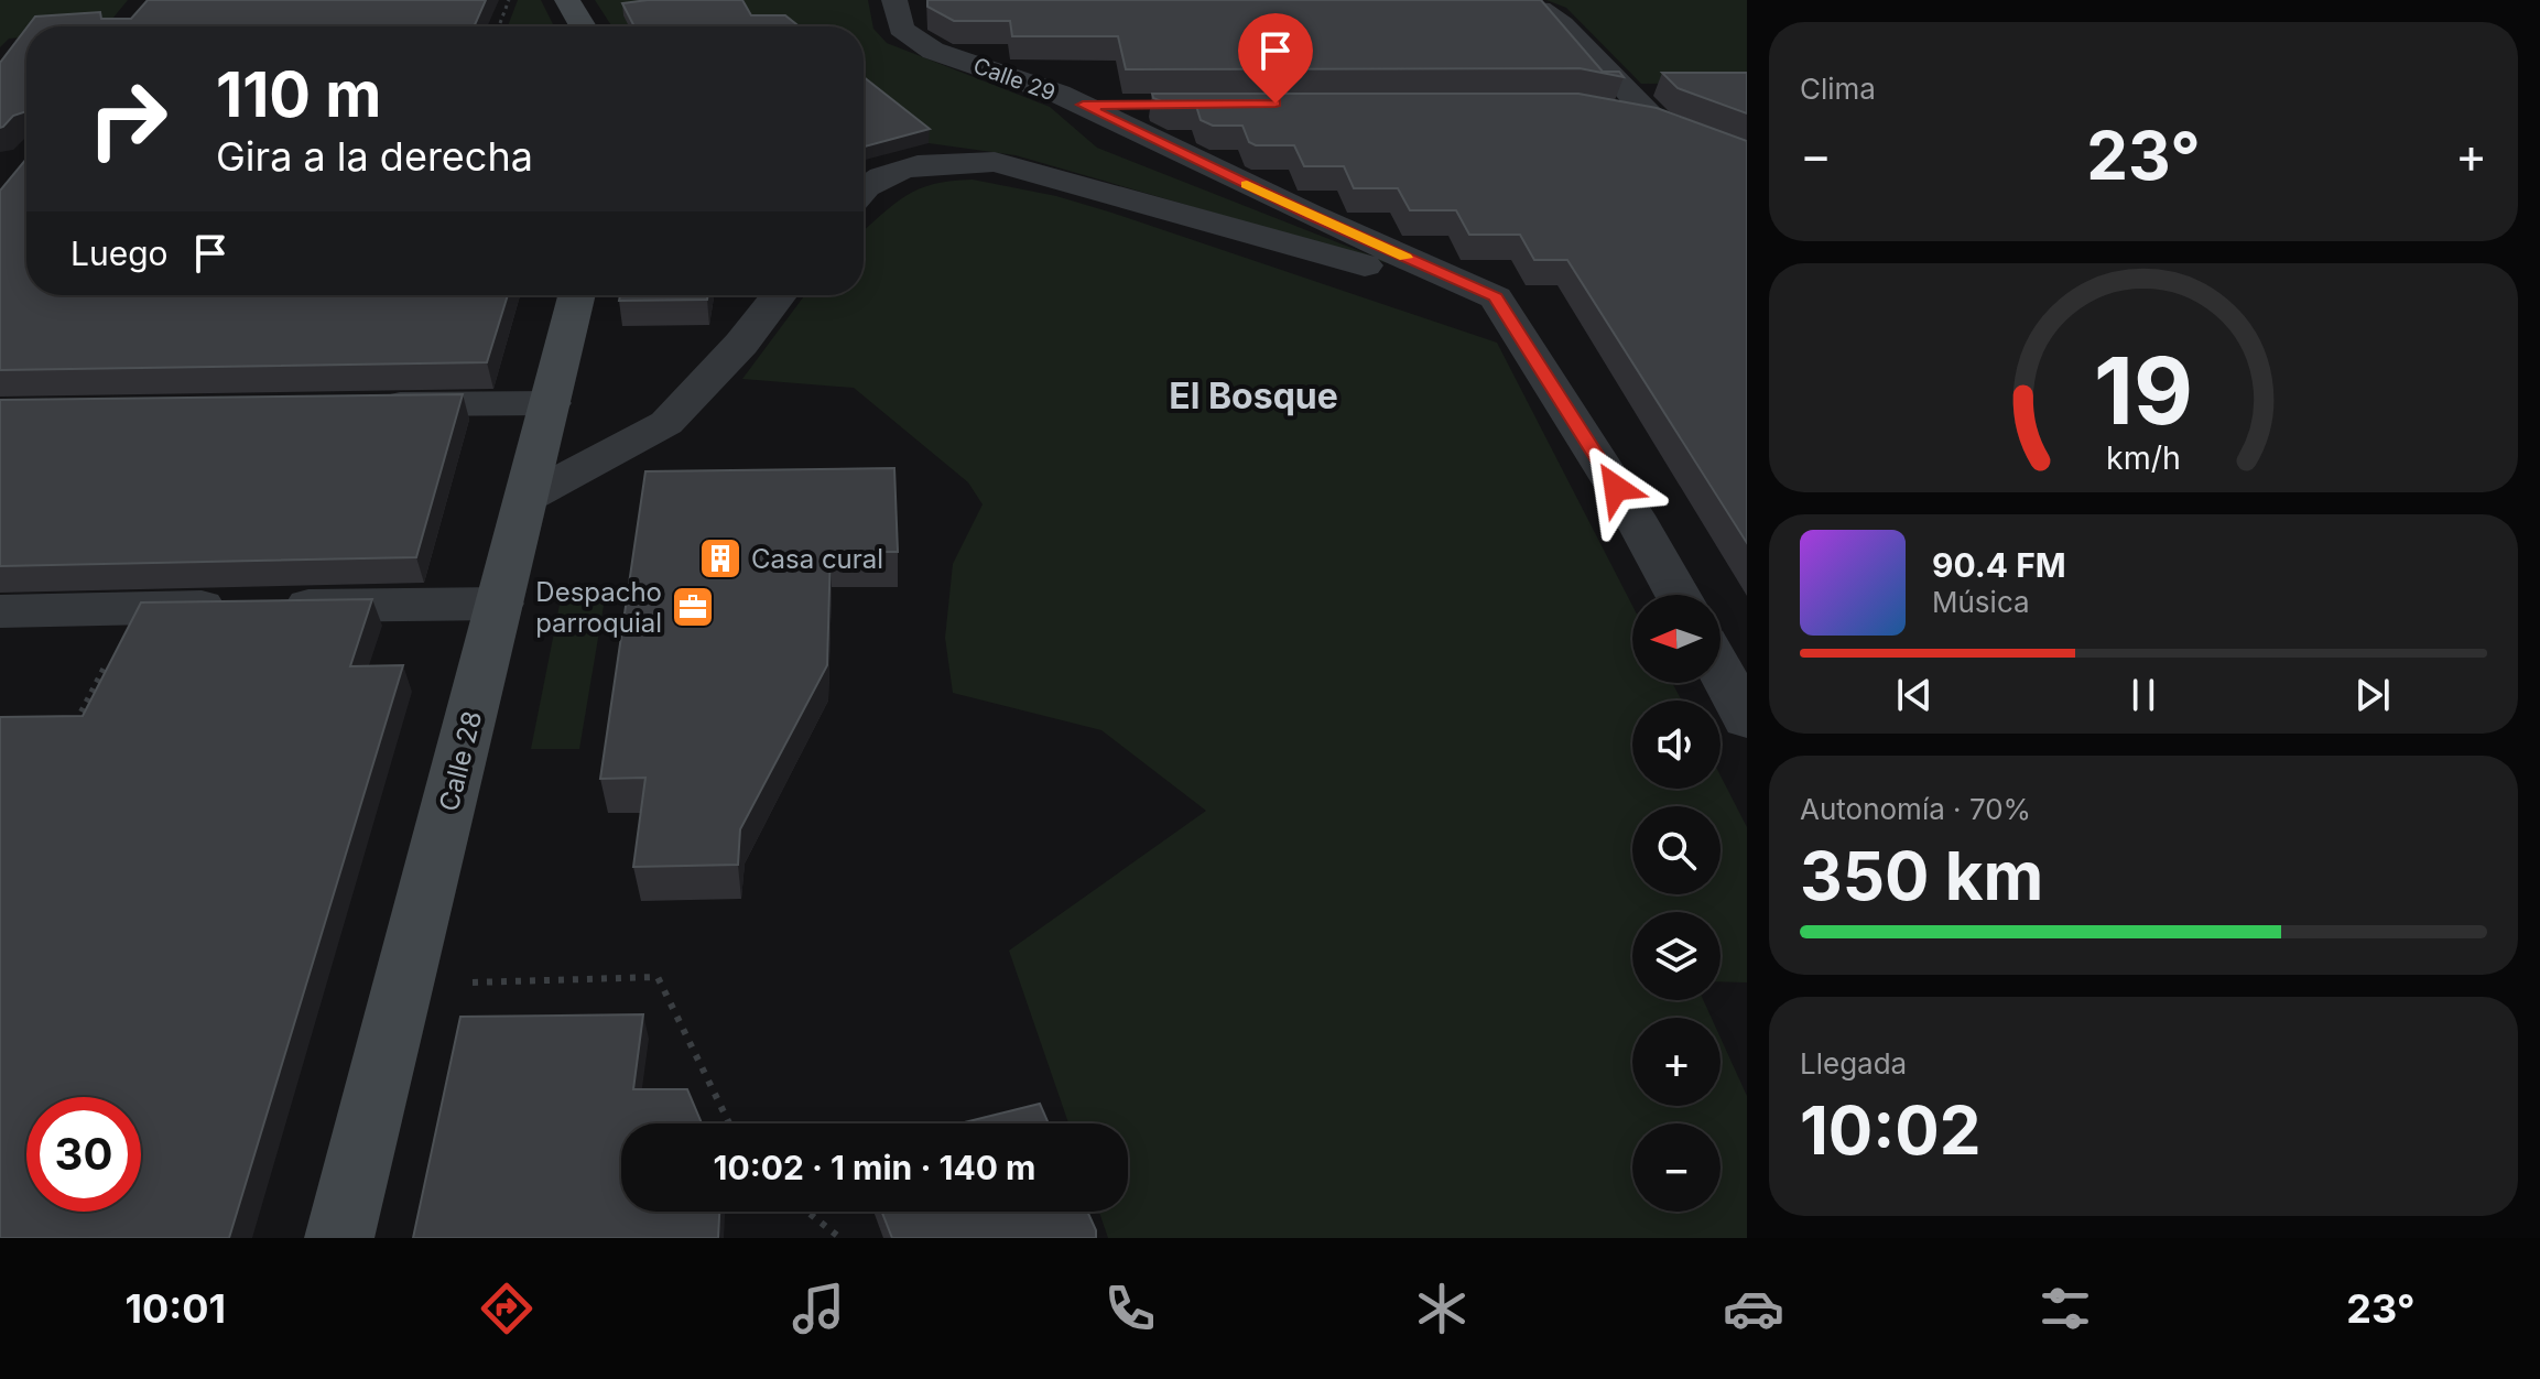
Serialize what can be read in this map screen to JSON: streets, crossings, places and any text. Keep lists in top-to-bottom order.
{
  "streets": {
    "street": ["Calle 29", "Calle 28"]
  },
  "districts": ["El Bosque"],
  "places": {
    "building": ["Casa cural"],
    "office": ["Despacho parroquial"]
  },
  "north": "left",
  "page": {
    "tile": [
      "Clima",
      ["Autonomía · 70%", "350 km"],
      ["Llegada", "10:02"]
    ],
    "turn": ["110 m", "Gira a la derecha"],
    "heat": ["−", "23°", "+"],
    "then": "Luego",
    "song": ["90.4 FM", "Música"],
    "map_buttons": ["+", "−"],
    "limit": "30",
    "trip": "10:02 · 1 min · 140 m",
    "tabs": ["10:01", "23°"],
    "gauge": ["19", "km/h"]
  }
}
